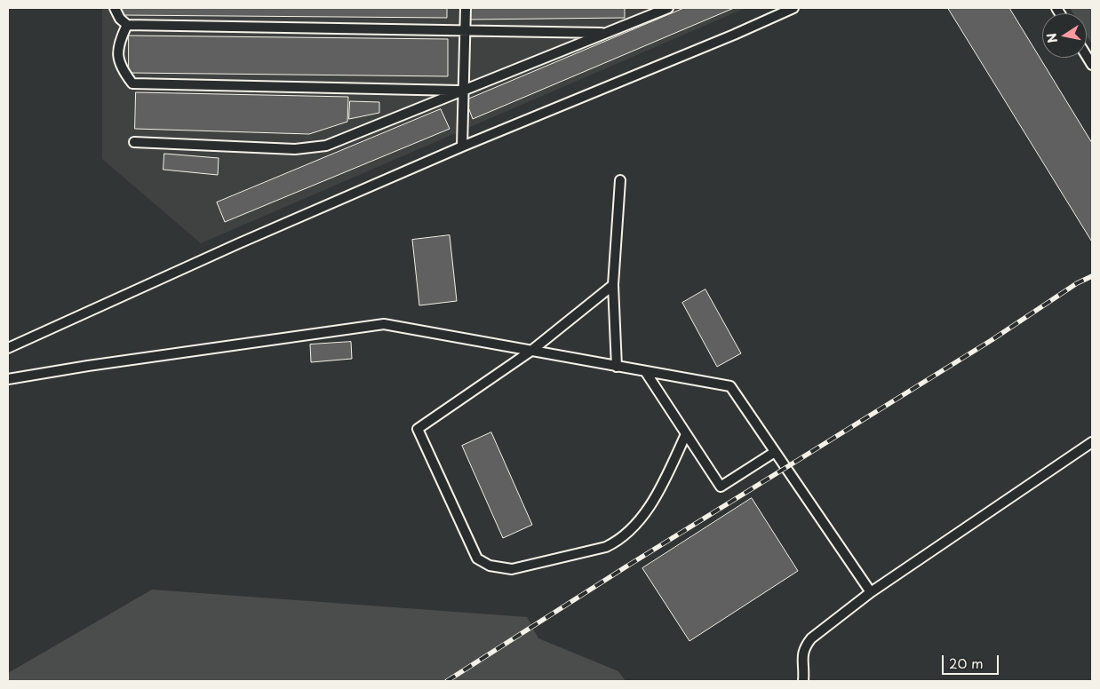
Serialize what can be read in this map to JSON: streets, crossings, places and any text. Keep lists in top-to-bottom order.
{
  "scale_bar": "20 m",
  "north": "left"
}
